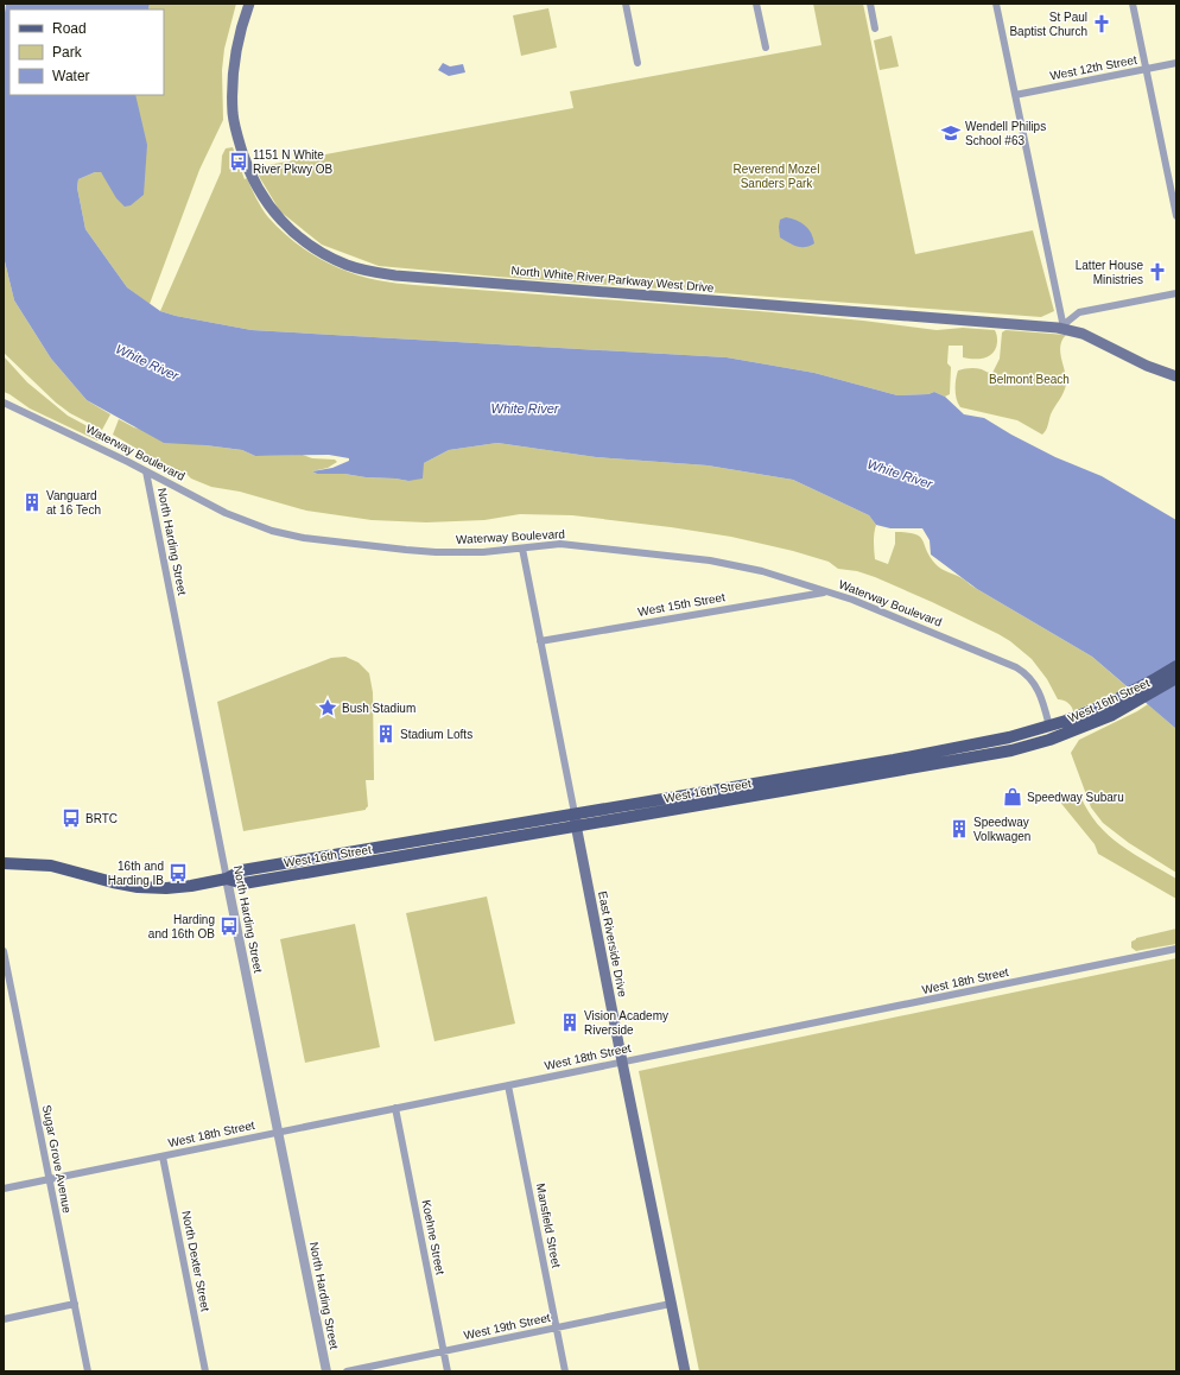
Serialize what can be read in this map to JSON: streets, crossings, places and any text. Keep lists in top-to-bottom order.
{
  "streets": {
    "main road": ["North White River Parkway West Drive", "West 16th Street", "East Riverside Drive"],
    "street": [
      "West 12th Street",
      "Waterway Boulevard",
      "North Harding Street",
      "West 15th Street",
      "West 18th Street",
      "Sugar Grove Avenue",
      "Mansfield Street",
      "Koehne Street",
      "North Dexter Street",
      "West 19th Street"
    ]
  },
  "crossings": [
    ["Waterway Boulevard", "North Harding Street"],
    ["Waterway Boulevard", "West 15th Street"],
    ["Waterway Boulevard", "West 16th Street"],
    ["Waterway Boulevard", "East Riverside Drive"],
    ["North Harding Street", "West 16th Street"],
    ["North Harding Street", "West 18th Street"],
    ["West 15th Street", "East Riverside Drive"],
    ["West 16th Street", "East Riverside Drive"],
    ["East Riverside Drive", "West 18th Street"],
    ["East Riverside Drive", "West 19th Street"],
    ["West 18th Street", "Sugar Grove Avenue"],
    ["West 18th Street", "Mansfield Street"],
    ["West 18th Street", "Koehne Street"],
    ["West 18th Street", "North Dexter Street"],
    ["Mansfield Street", "West 19th Street"],
    ["Koehne Street", "West 19th Street"]
  ],
  "water": ["White River"],
  "parks": ["Reverend Mozel Sanders Park", "Belmont Beach"],
  "places": {
    "church": ["St Paul Baptist Church", "Latter House Ministries"],
    "school or university": ["Wendell Philips School #63"],
    "bus stop": [
      "1151 N White River Pkwy OB",
      "BRTC",
      "16th and Harding IB",
      "Harding and 16th OB"
    ],
    "building": [
      "Vanguard at 16 Tech",
      "Stadium Lofts",
      "Speedway Volkwagen",
      "Vision Academy Riverside"
    ],
    "place": ["Bush Stadium"],
    "shop": ["Speedway Subaru"]
  },
  "legend": ["Road", "Park", "Water"]
}
